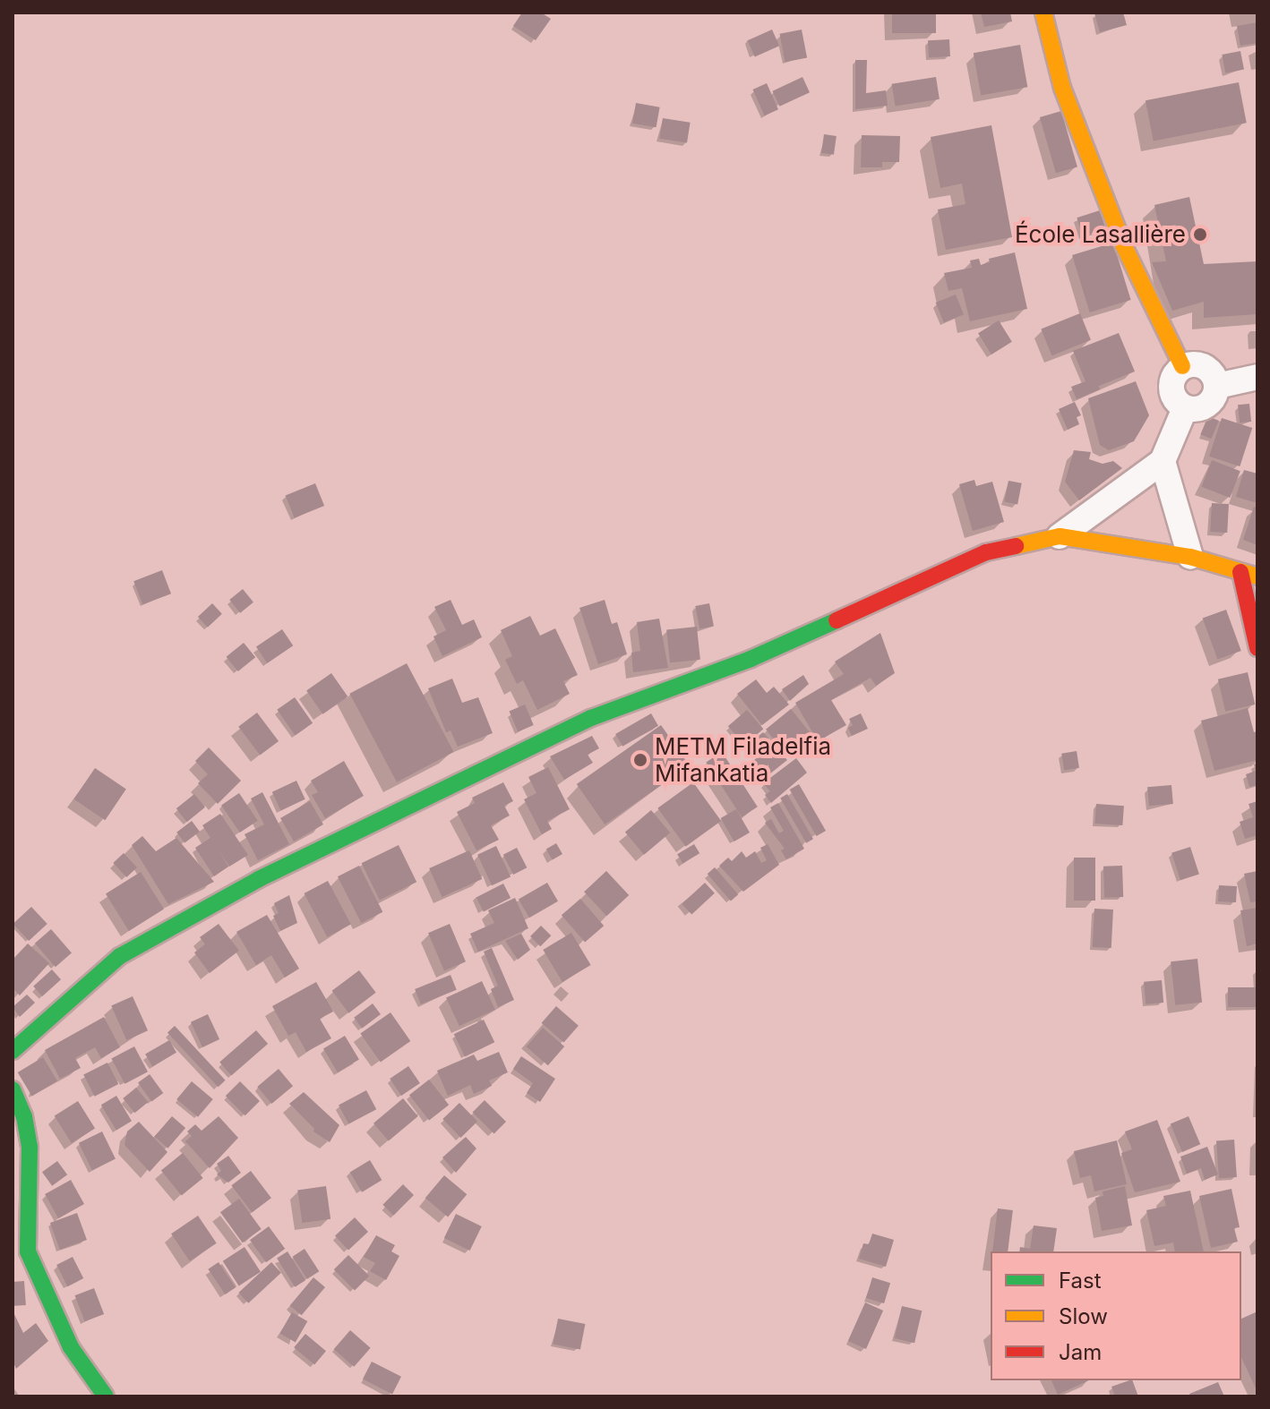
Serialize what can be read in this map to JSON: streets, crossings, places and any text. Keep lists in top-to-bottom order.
{
  "places": ["École Lasallière", "METM Filadelfia Mifankatia"],
  "legend": ["Fast", "Slow", "Jam"]
}
